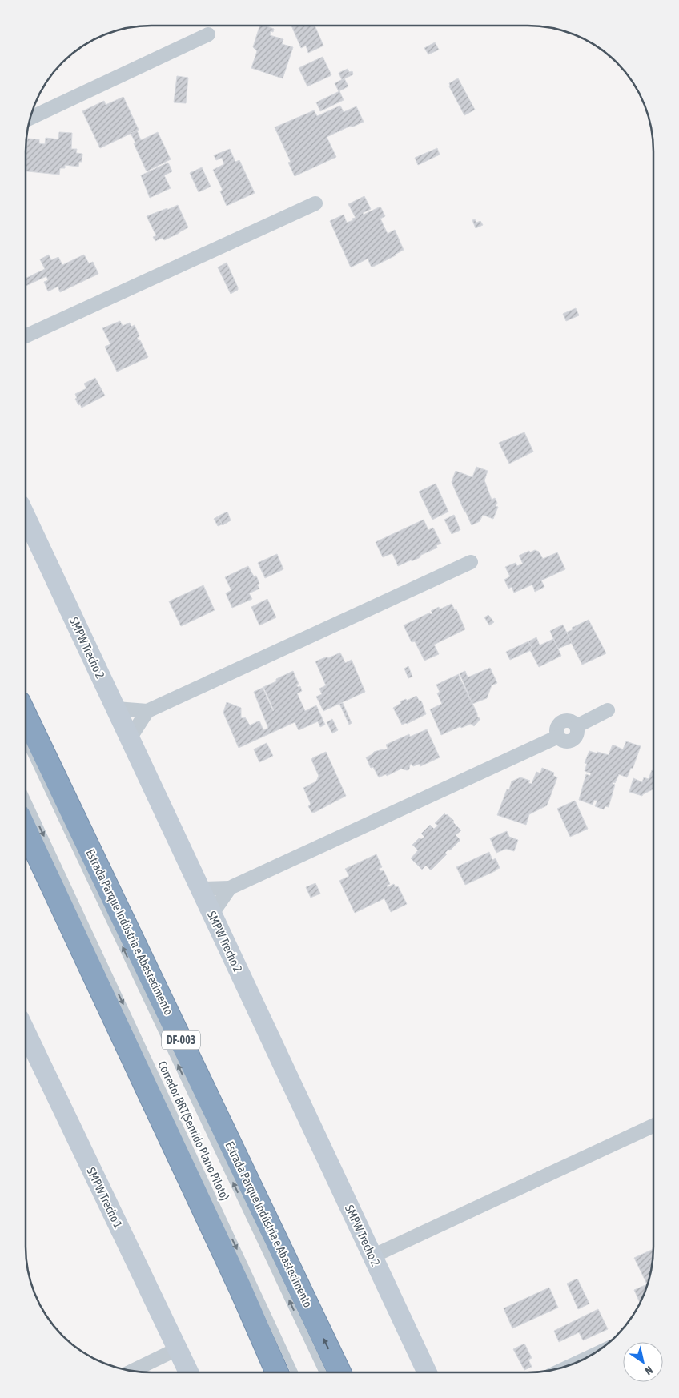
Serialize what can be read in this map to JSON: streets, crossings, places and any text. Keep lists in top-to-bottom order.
{
  "streets": {
    "highway": ["Estrada Parque Indústria e Abastecimento", "DF-003"],
    "street": ["SMPW Trecho 2", "SMPW Trecho 1"],
    "lane": ["Corredor BRT(Sentido Plano Piloto)"]
  },
  "north": "bottom right"
}
